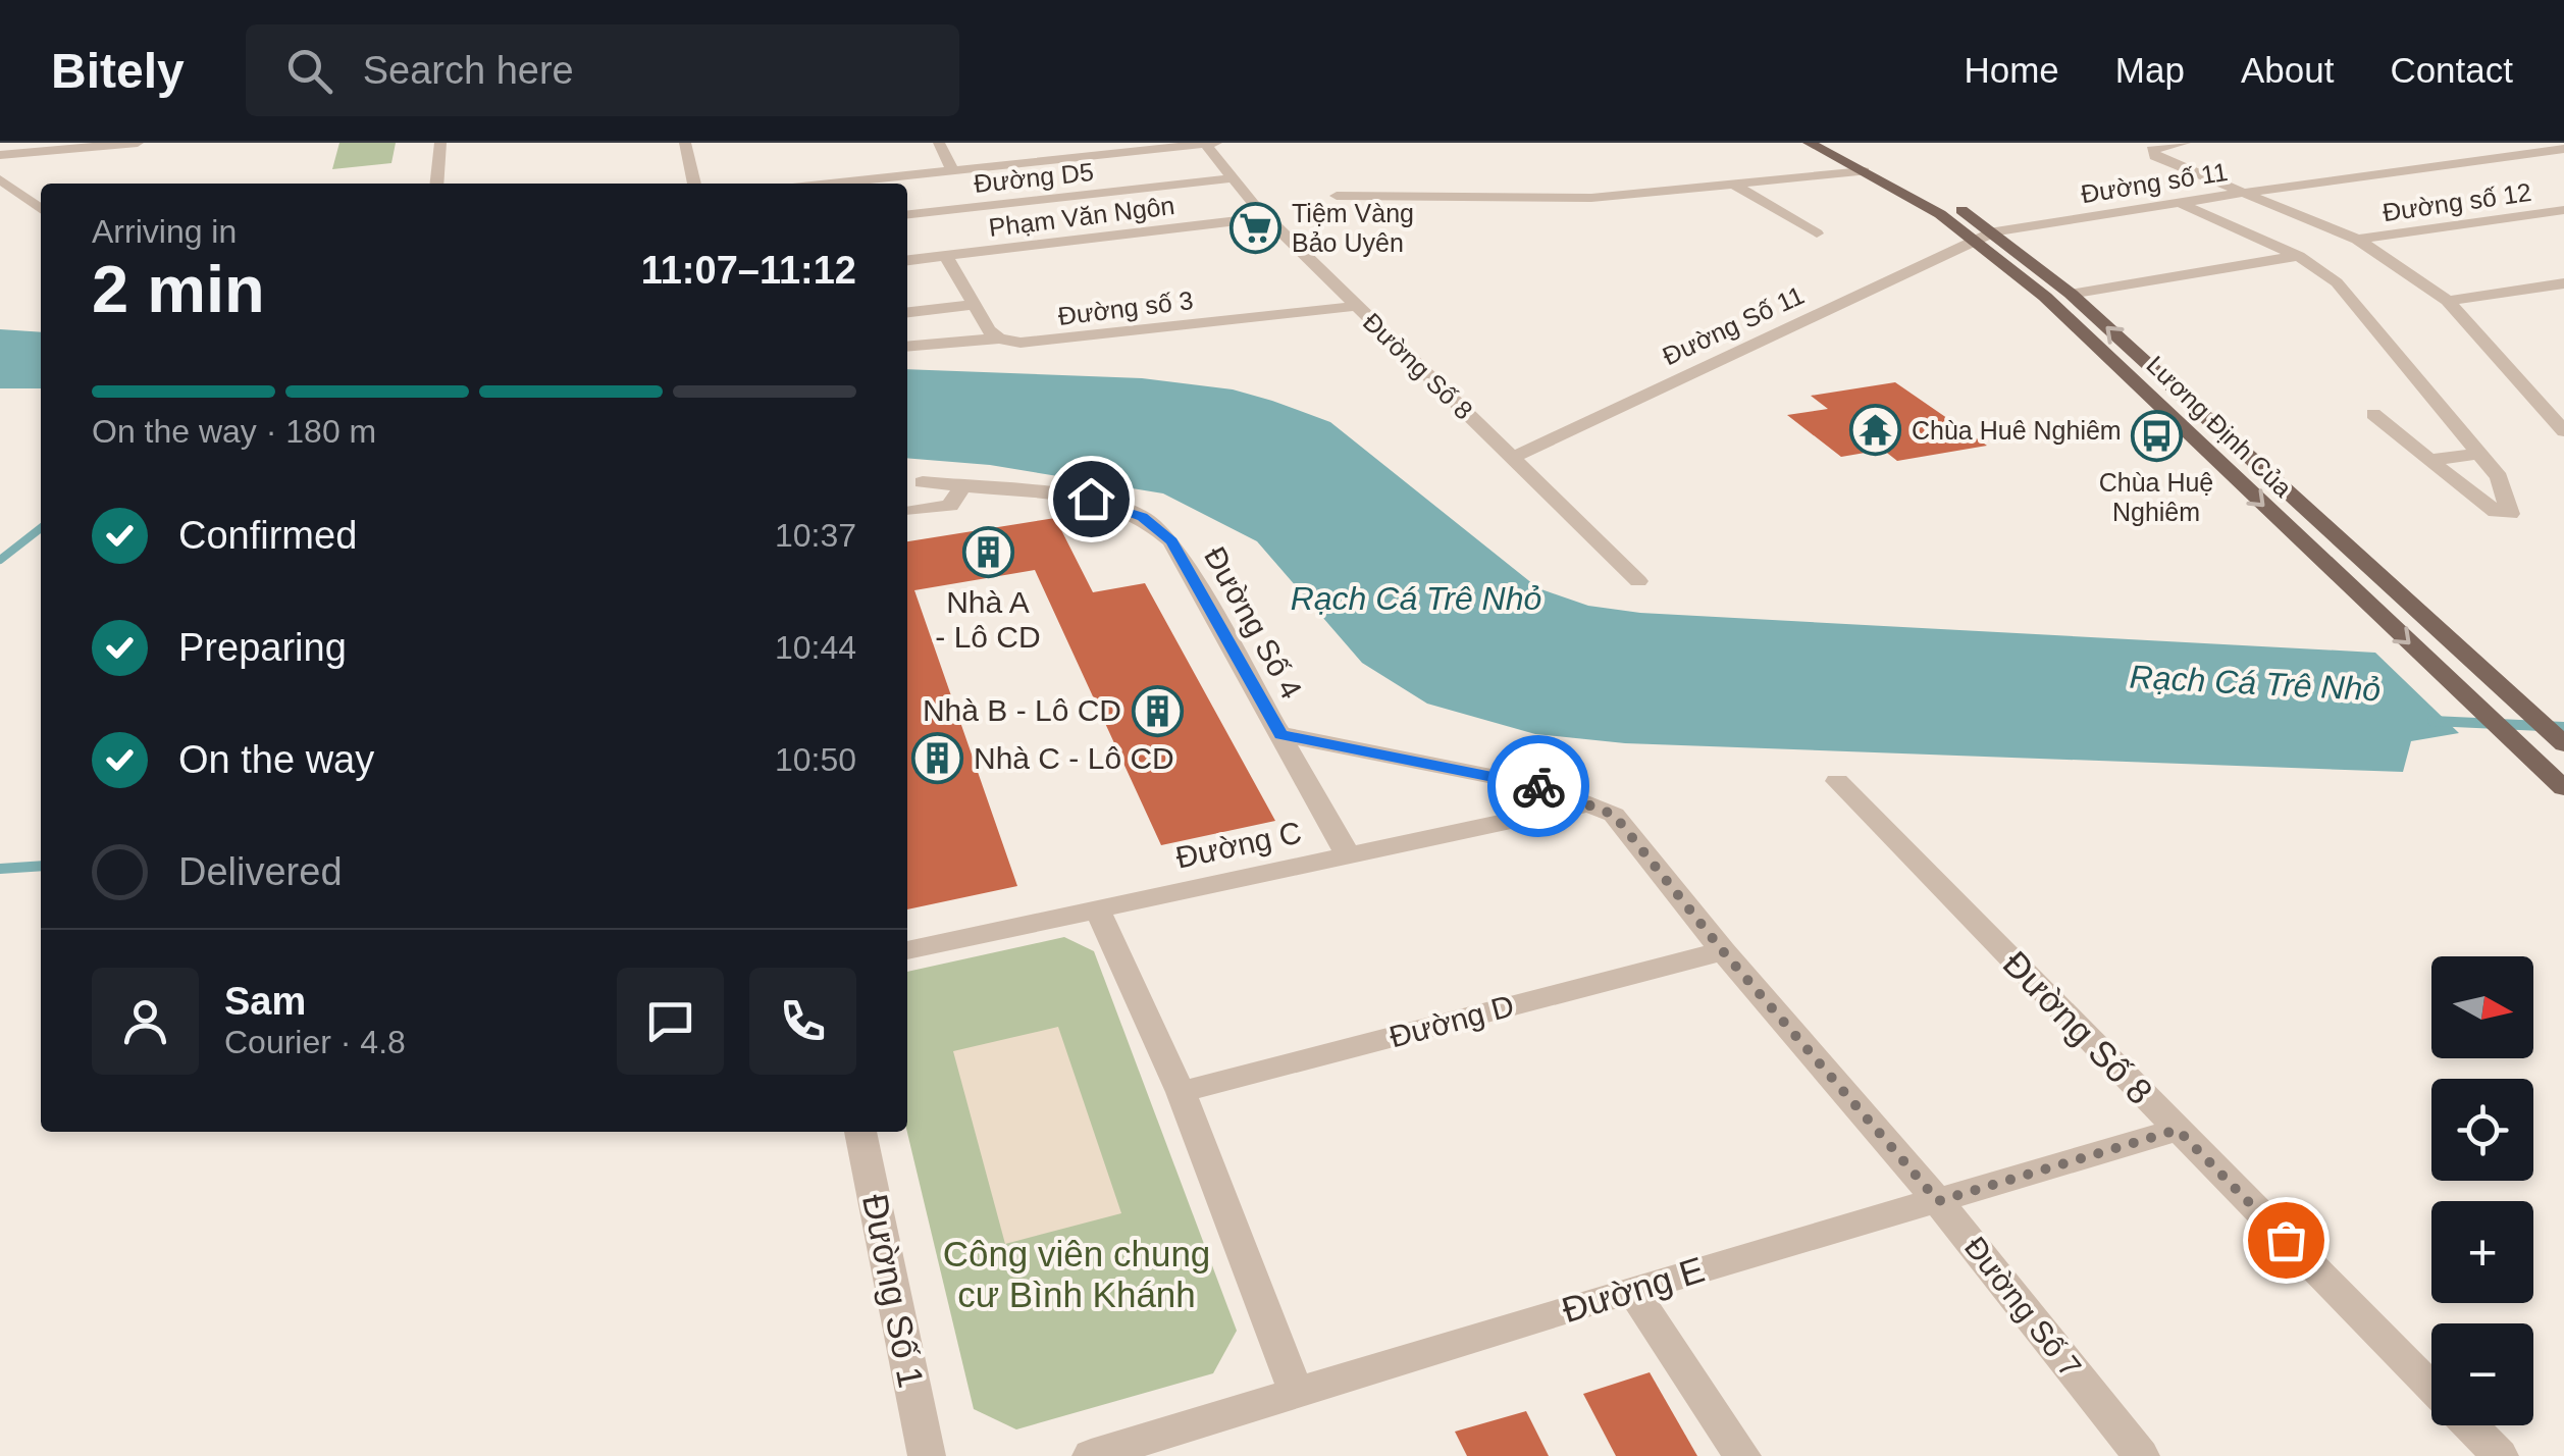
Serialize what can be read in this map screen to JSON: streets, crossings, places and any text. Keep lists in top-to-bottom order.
{
  "streets": {
    "main road": ["Lương Định Của"],
    "street": [
      "Đường D5",
      "Đường số 11",
      "Đường số 12",
      "Phạm Văn Ngôn",
      "Đường số 3",
      "Đường Số 11",
      "Đường Số 8",
      "Đường Số 4",
      "Đường C",
      "Đường D",
      "Đường E",
      "Đường Số 1",
      "Đường Số 7"
    ]
  },
  "crossings": [
    ["Đường D5", "Đường Số 8"],
    ["Đường số 11", "Đường Số 11"],
    ["Đường số 11", "Lương Định Của"],
    ["Phạm Văn Ngôn", "Đường Số 8"],
    ["Đường số 3", "Đường Số 8"],
    ["Đường Số 11", "Đường Số 8"],
    ["Đường Số 11", "Lương Định Của"],
    ["Đường Số 8", "Đường E"],
    ["Đường Số 4", "Đường C"],
    ["Đường Số 4", "Đường Số 7"],
    ["Đường C", "Đường Số 7"],
    ["Đường D", "Đường Số 7"],
    ["Đường E", "Đường Số 7"]
  ],
  "water": ["Rạch Cá Trê Nhỏ"],
  "parks": ["Công viên chung cư Bình Khánh"],
  "places": {
    "supermarket": ["Tiệm Vàng Bảo Uyên"],
    "temple": ["Chùa Huê Nghiêm"],
    "bus stop": ["Chùa Huệ Nghiêm"],
    "building": ["Nhà A - Lô CD", "Nhà B - Lô CD", "Nhà C - Lô CD"]
  },
  "north": "right",
  "page": {
    "header": "Bitely",
    "search": "Search here",
    "nav": [
      "Home",
      "Map",
      "About",
      "Contact"
    ],
    "heading": ["2 min", "Arriving in", "11:07–11:12"],
    "panel": ["Sam", "Courier · 4.8"],
    "bar": "On the way · 180 m",
    "list": [
      ["Confirmed", "10:37"],
      ["Preparing", "10:44"],
      ["On the way", "10:50"],
      "Delivered"
    ],
    "map_buttons": ["+", "−"]
  }
}
